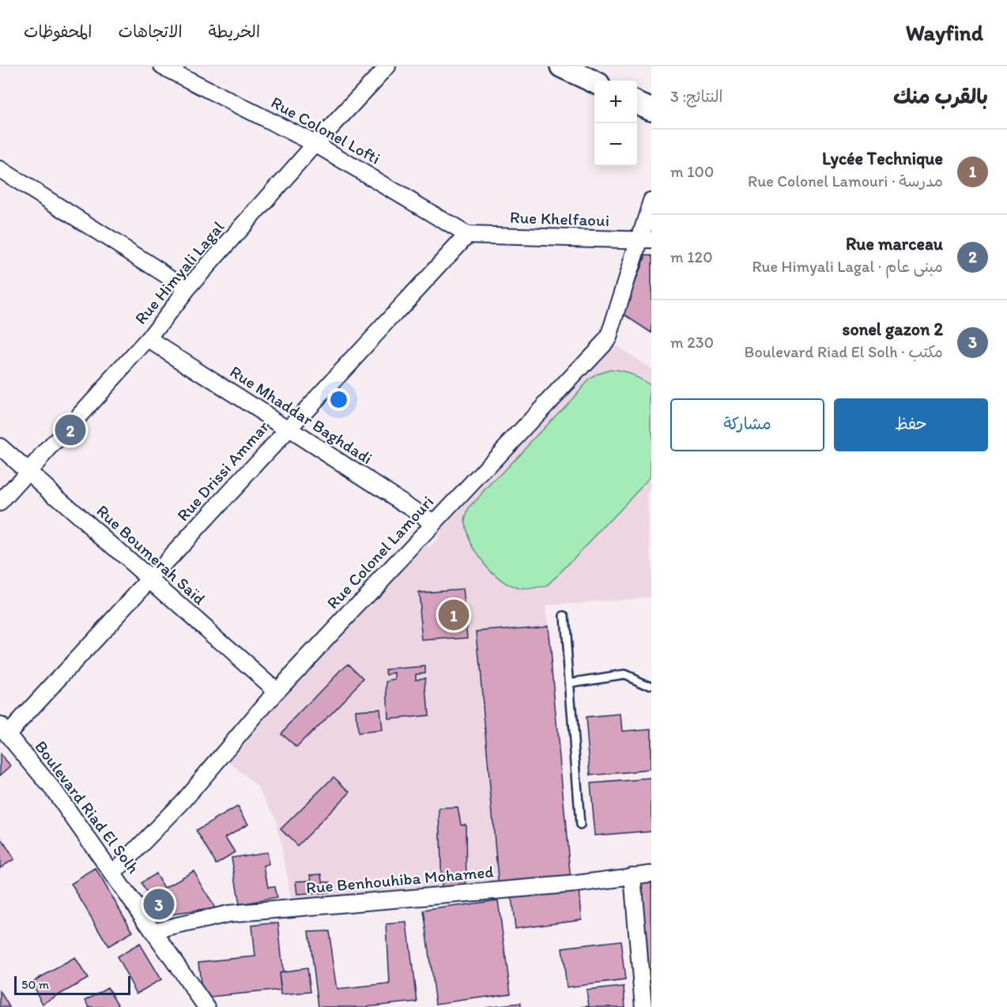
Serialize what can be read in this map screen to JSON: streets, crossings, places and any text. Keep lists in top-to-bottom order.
{
  "streets": {
    "street": [
      "Rue Colonel Lofti",
      "Rue Khelfaoui",
      "Rue Himyali Lagal",
      "Rue Mhaddar Baghdadi",
      "Rue Drissi Ammar",
      "Rue Colonel Lamouri",
      "Rue Boumerah Saïd",
      "Boulevard Riad El Solh",
      "Rue Benhouhiba Mohamed"
    ]
  },
  "crossings": [
    ["Rue Colonel Lofti", "Rue Khelfaoui"],
    ["Rue Colonel Lofti", "Rue Himyali Lagal"],
    ["Rue Colonel Lofti", "Rue Drissi Ammar"],
    ["Rue Khelfaoui", "Rue Drissi Ammar"],
    ["Rue Khelfaoui", "Rue Colonel Lamouri"],
    ["Rue Himyali Lagal", "Rue Mhaddar Baghdadi"],
    ["Rue Himyali Lagal", "Rue Boumerah Saïd"],
    ["Rue Mhaddar Baghdadi", "Rue Drissi Ammar"],
    ["Rue Mhaddar Baghdadi", "Rue Colonel Lamouri"],
    ["Rue Drissi Ammar", "Rue Boumerah Saïd"],
    ["Rue Drissi Ammar", "Boulevard Riad El Solh"],
    ["Rue Colonel Lamouri", "Rue Boumerah Saïd"],
    ["Rue Colonel Lamouri", "Boulevard Riad El Solh"],
    ["Boulevard Riad El Solh", "Rue Benhouhiba Mohamed"]
  ],
  "scale_bar": "50 m",
  "page": {
    "header": "Wayfind",
    "nav": ["الخريطة", "الاتجاهات", "المحفوظات"],
    "heading": ["بالقرب منك", "النتائج: 3"],
    "map_buttons": ["+", "−"],
    "list": [
      {
        "mark": "1",
        "name": "Lycée Technique",
        "note": "مدرسة · Rue Colonel Lamouri",
        "value": "100 m"
      },
      {
        "mark": "2",
        "name": "Rue marceau",
        "note": "مبنى عام · Rue Himyali Lagal",
        "value": "120 m"
      },
      {
        "mark": "3",
        "name": "sonel gazon 2",
        "note": "مكتب · Boulevard Riad El Solh",
        "value": "230 m"
      }
    ],
    "buttons": ["حفظ", "مشاركة"],
    "pins": ["2", "1", "3"],
    "scale": "50 m"
  }
}
